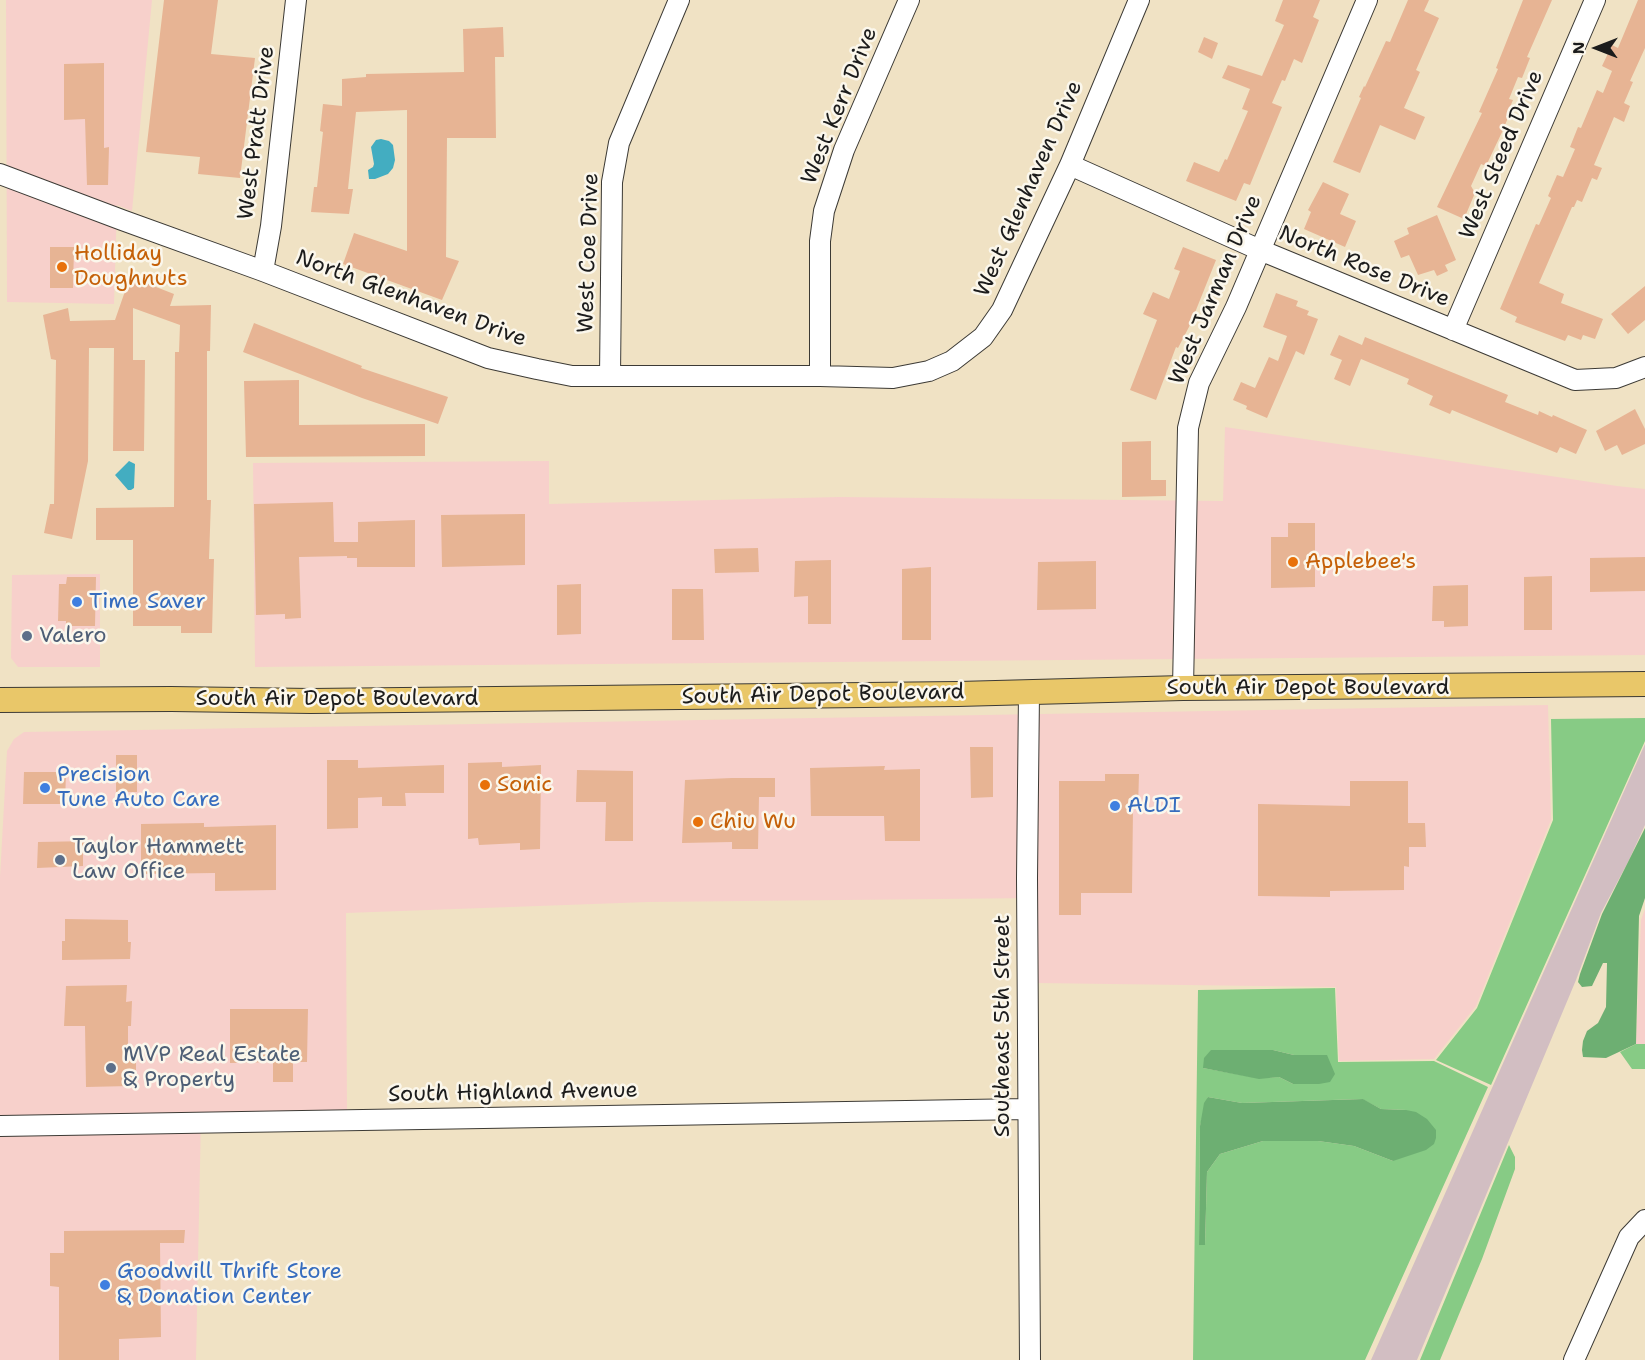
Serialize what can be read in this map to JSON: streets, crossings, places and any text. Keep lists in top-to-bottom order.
{
  "streets": {
    "main road": ["South Air Depot Boulevard"],
    "street": [
      "West Kerr Drive",
      "West Pratt Drive",
      "West Steed Drive",
      "West Glenhaven Drive",
      "West Coe Drive",
      "North Rose Drive",
      "West Jarman Drive",
      "North Glenhaven Drive",
      "Southeast 5th Street",
      "South Highland Avenue"
    ]
  },
  "crossings": [
    ["West Kerr Drive", "North Glenhaven Drive"],
    ["West Pratt Drive", "North Glenhaven Drive"],
    ["West Steed Drive", "North Rose Drive"],
    ["West Glenhaven Drive", "North Rose Drive"],
    ["West Glenhaven Drive", "North Glenhaven Drive"],
    ["West Coe Drive", "North Glenhaven Drive"],
    ["North Rose Drive", "West Jarman Drive"],
    ["West Jarman Drive", "South Air Depot Boulevard"],
    ["South Air Depot Boulevard", "Southeast 5th Street"],
    ["Southeast 5th Street", "South Highland Avenue"]
  ],
  "places": [
    "Holliday Doughnuts",
    "Applebee's",
    "Time Saver",
    "Valero",
    "Sonic",
    "Precision Tune Auto Care",
    "ALDI",
    "Chiu Wu",
    "Taylor Hammett Law Office",
    "MVP Real Estate & Property",
    "Goodwill Thrift Store & Donation Center"
  ],
  "north": "left"
}
